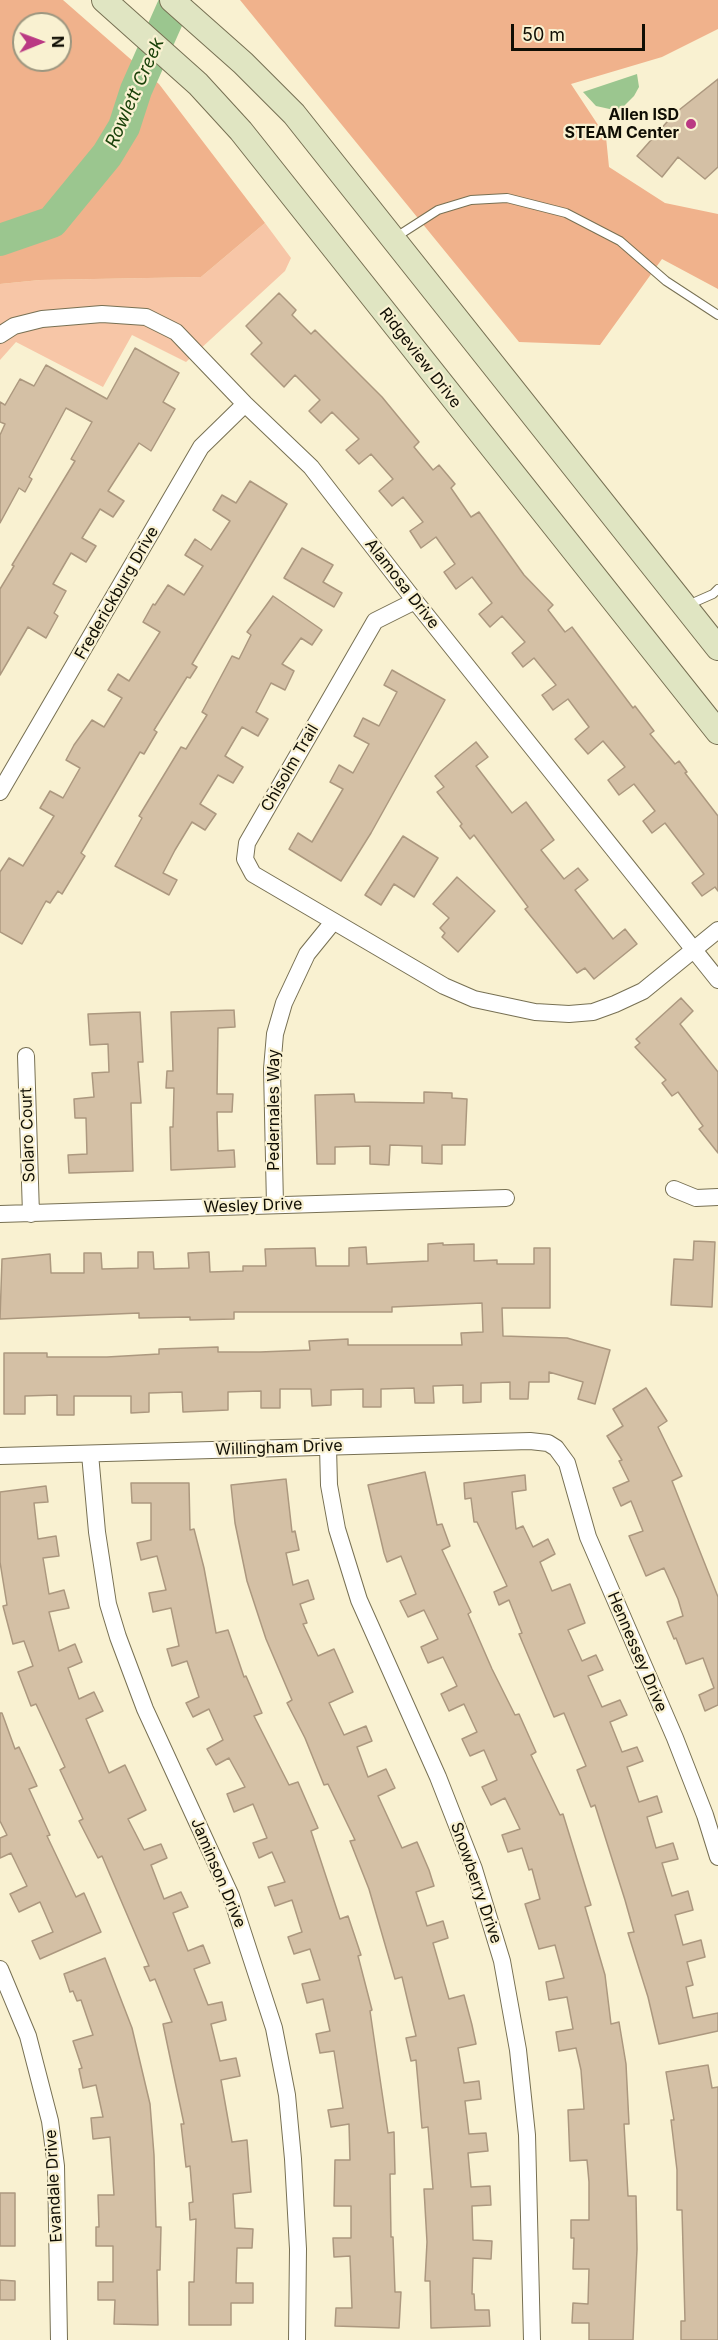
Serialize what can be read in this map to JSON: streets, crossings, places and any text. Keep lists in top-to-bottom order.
{
  "streets": {
    "main road": ["Ridgeview Drive"],
    "street": [
      "Alamosa Drive",
      "Frederickburg Drive",
      "Chisolm Trail",
      "Pedernales Way",
      "Solaro Court",
      "Wesley Drive",
      "Willingham Drive",
      "Hennessey Drive",
      "Jaminson Drive",
      "Snowberry Drive",
      "Evandale Drive"
    ]
  },
  "crossings": [
    ["Alamosa Drive", "Frederickburg Drive"],
    ["Alamosa Drive", "Chisolm Trail"],
    ["Chisolm Trail", "Pedernales Way"],
    ["Pedernales Way", "Wesley Drive"],
    ["Solaro Court", "Wesley Drive"],
    ["Willingham Drive", "Hennessey Drive"],
    ["Willingham Drive", "Jaminson Drive"],
    ["Willingham Drive", "Snowberry Drive"]
  ],
  "water": ["Rowlett Creek"],
  "places": ["Allen ISD STEAM Center"],
  "scale_bar": "50 m",
  "north": "right"
}
